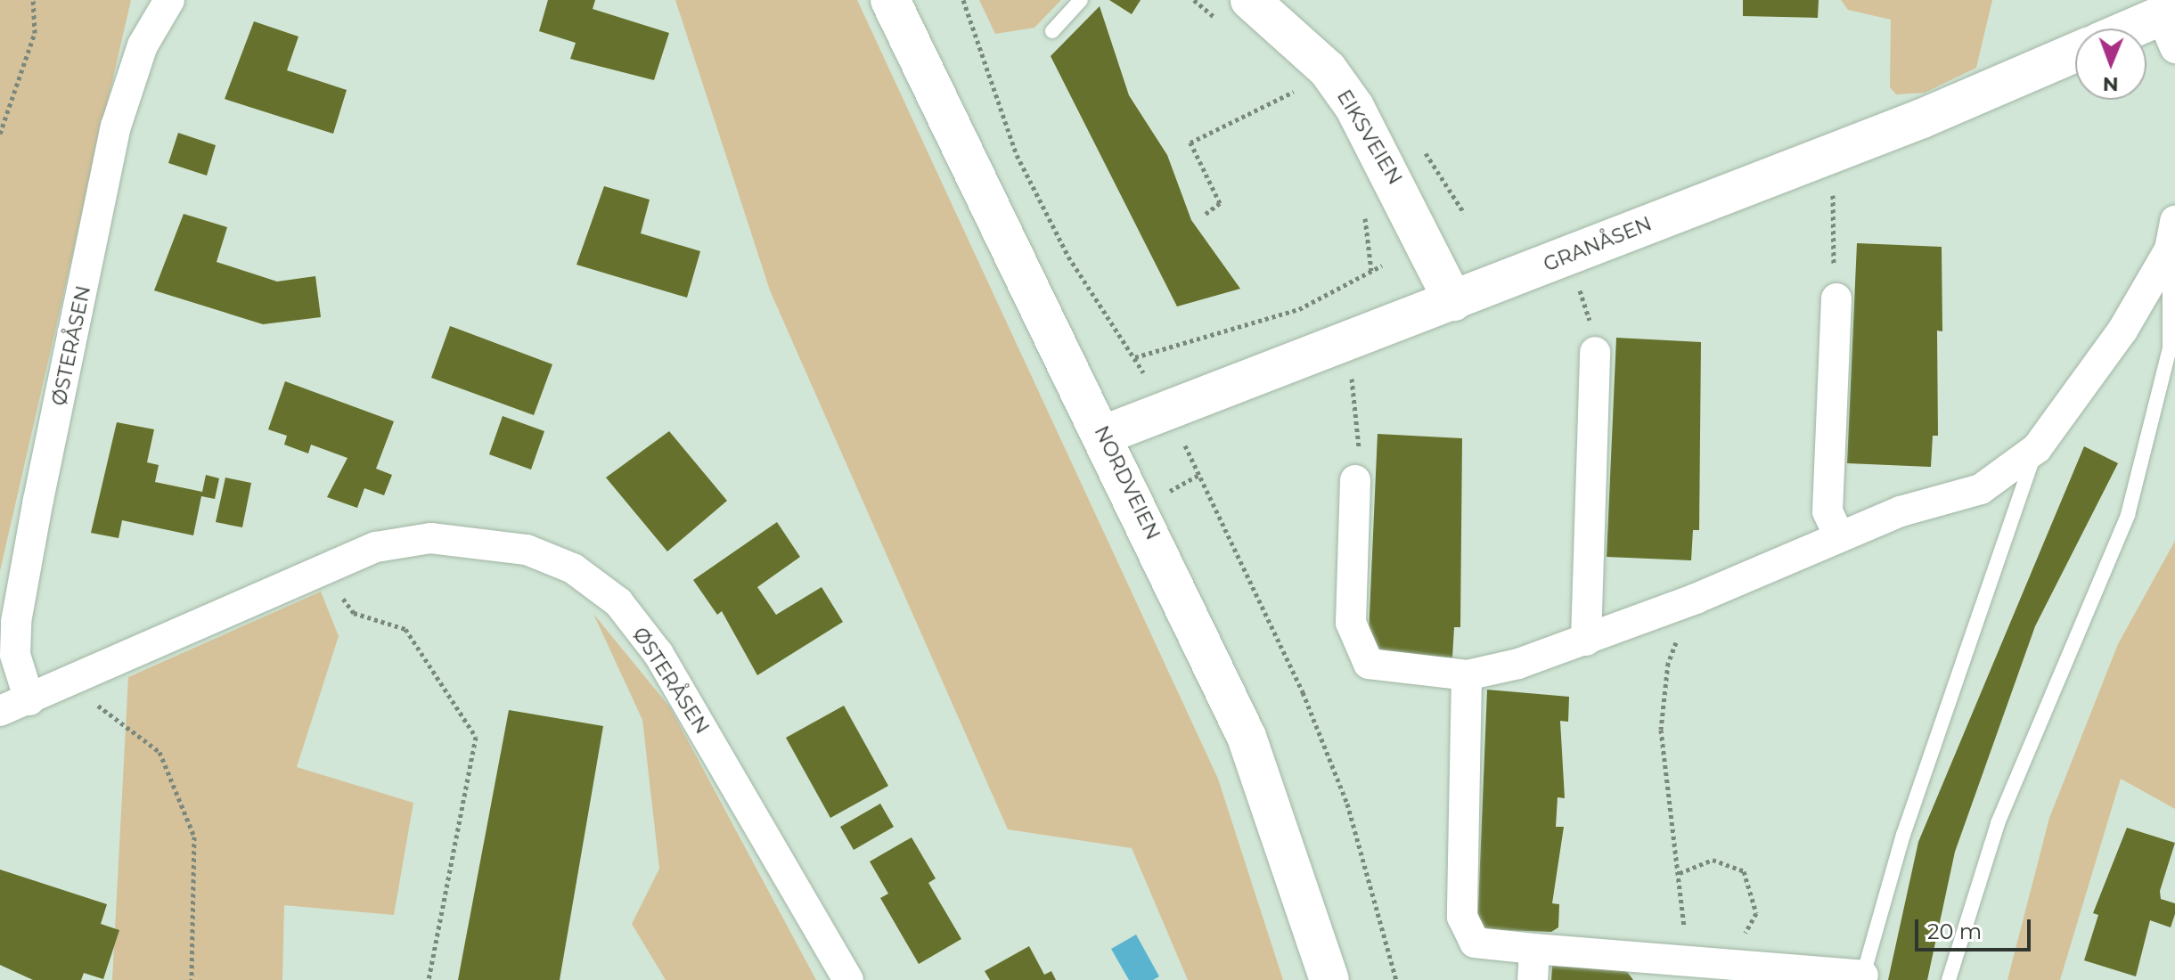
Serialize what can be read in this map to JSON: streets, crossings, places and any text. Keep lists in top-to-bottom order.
{
  "streets": {
    "street": [
      "EIKSVEIEN",
      "GRANÅSEN",
      "ØSTERÅSEN",
      "NORDVEIEN"
    ]
  },
  "crossings": [
    ["EIKSVEIEN", "GRANÅSEN"],
    ["GRANÅSEN", "NORDVEIEN"]
  ],
  "scale_bar": "20 m",
  "north": "bottom"
}
